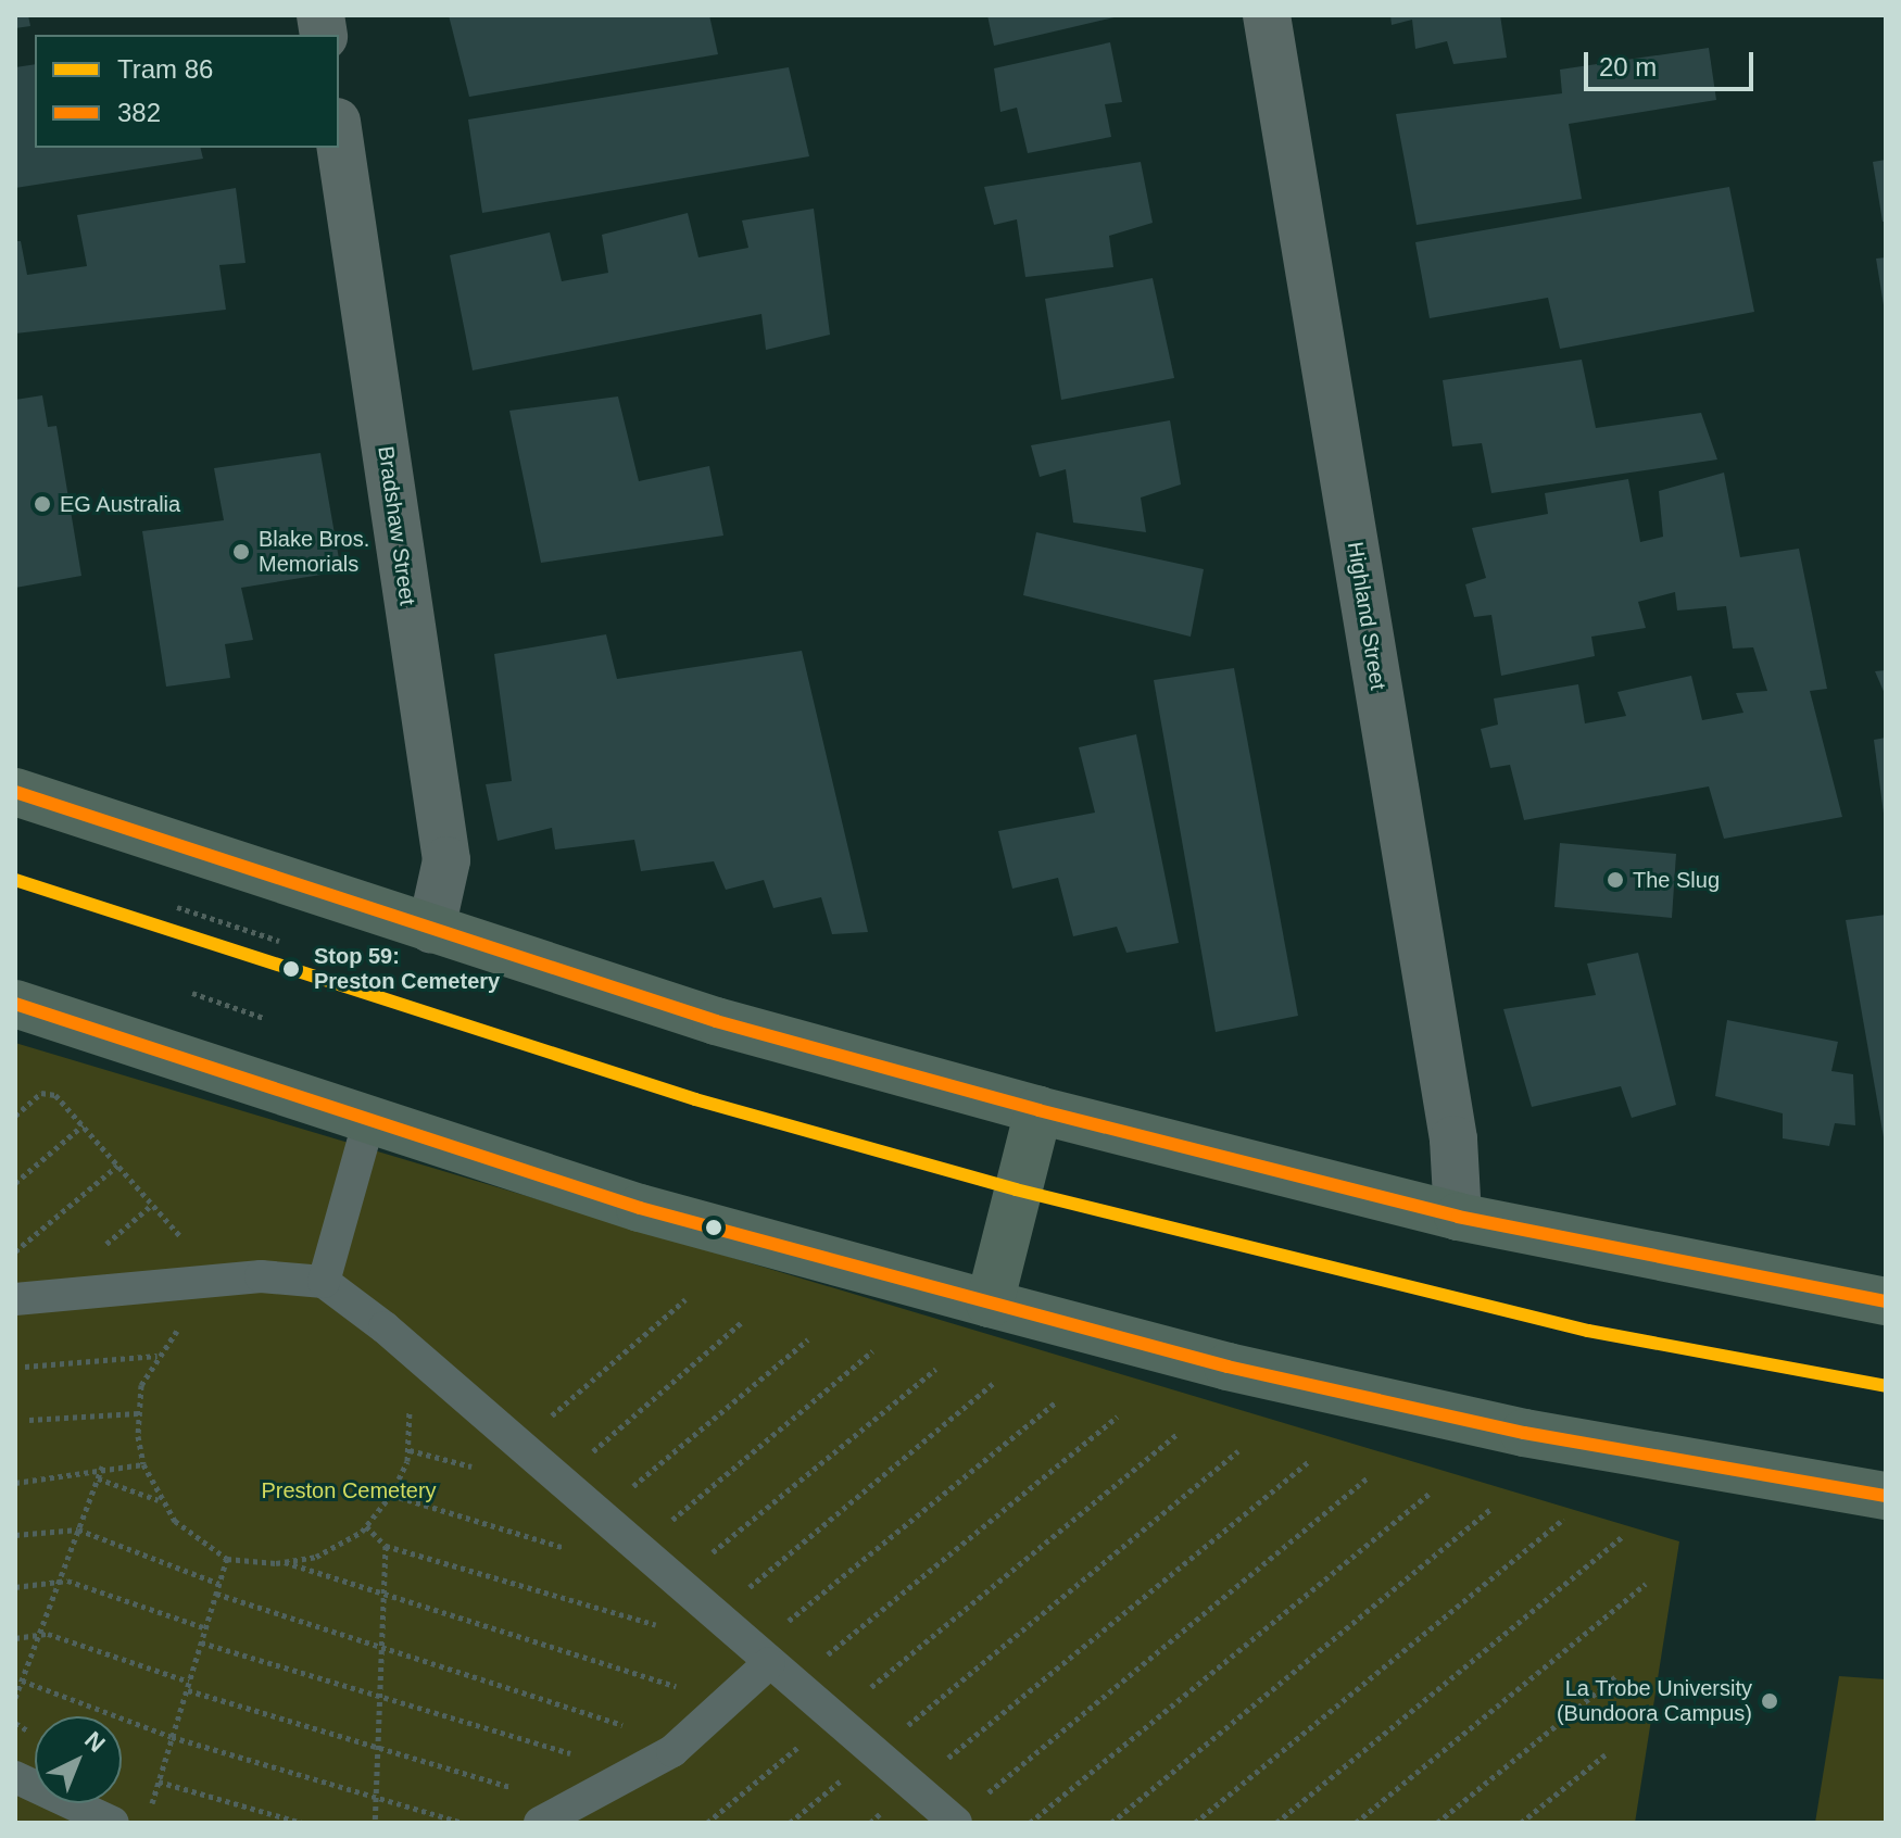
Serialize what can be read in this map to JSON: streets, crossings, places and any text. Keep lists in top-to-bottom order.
{
  "streets": {
    "street": ["Bradshaw Street", "Highland Street"]
  },
  "parks": ["Preston Cemetery"],
  "places": [
    "EG Australia",
    "Blake Bros. Memorials",
    "The Slug",
    "Stop 59: Preston Cemetery",
    "La Trobe University (Bundoora Campus)"
  ],
  "lines": ["transit line 382", "tram line 86"],
  "legend": ["Tram 86", "382"],
  "scale_bar": "20 m",
  "north": "top right"
}
